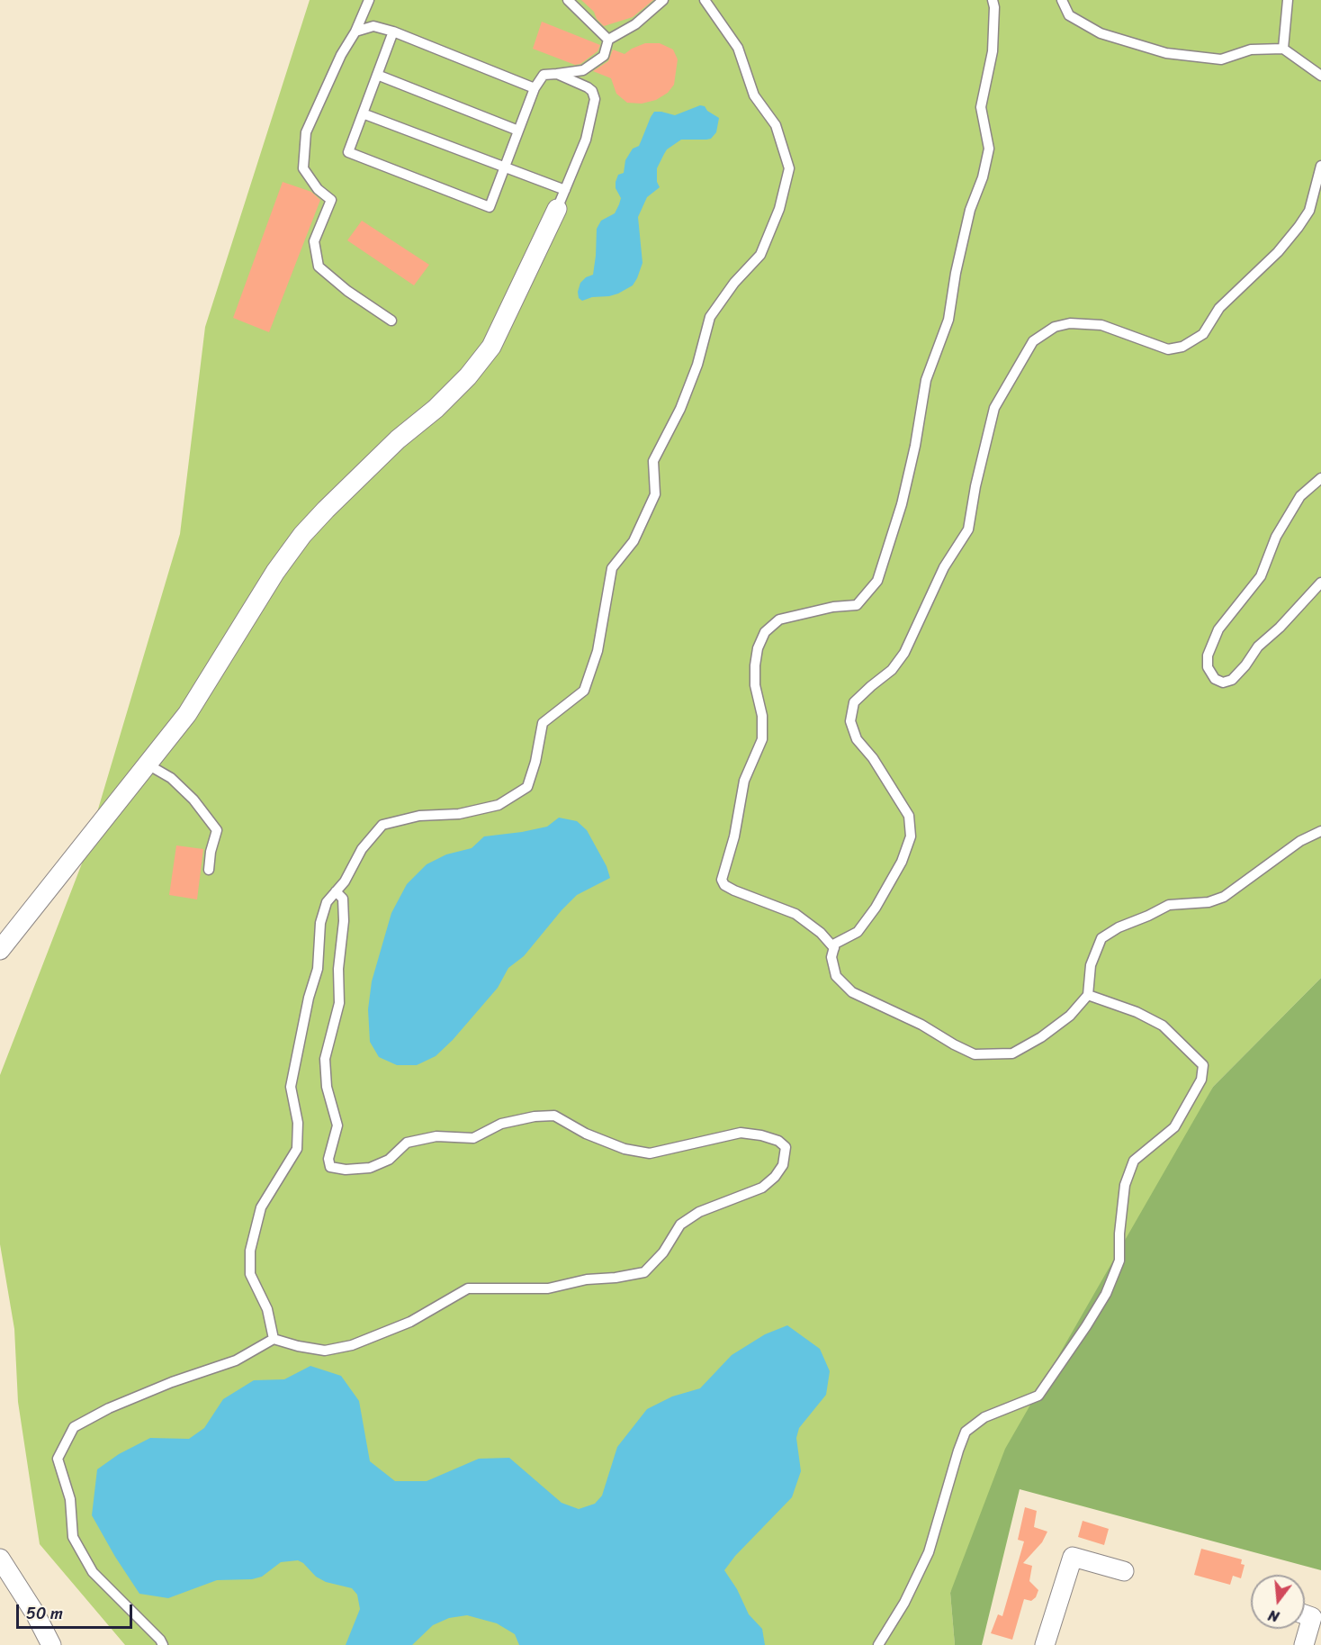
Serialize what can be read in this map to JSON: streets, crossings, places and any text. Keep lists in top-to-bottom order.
{
  "scale_bar": "50 m",
  "north": "bottom"
}
